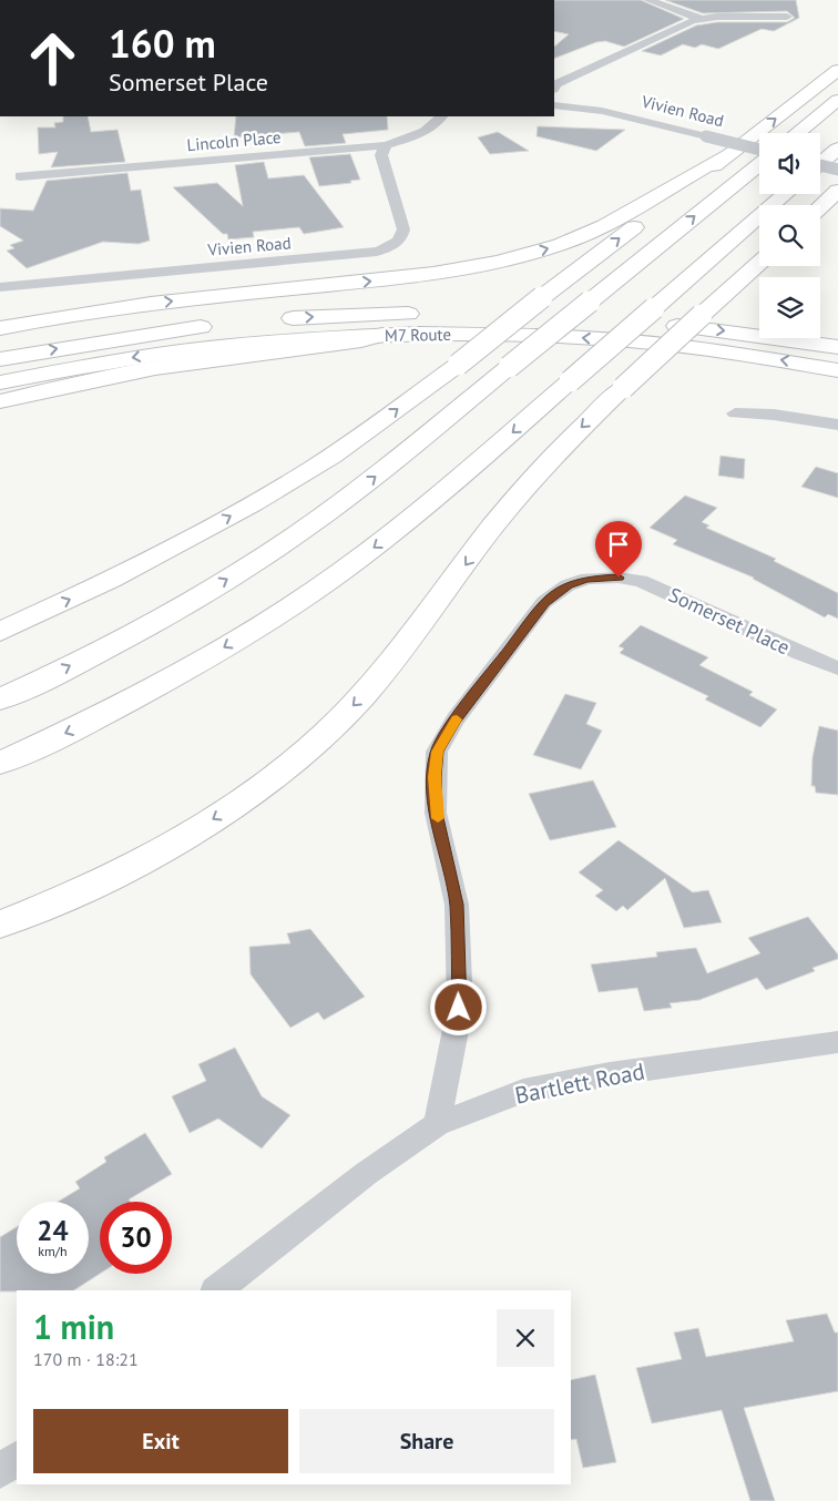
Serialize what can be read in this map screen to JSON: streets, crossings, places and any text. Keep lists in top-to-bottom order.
{
  "streets": {
    "highway": ["M7 Route"],
    "street": [
      "Vivien Road",
      "Lincoln Place",
      "Somerset Place",
      "Bartlett Road"
    ]
  },
  "crossings": [
    ["Vivien Road", "Lincoln Place"],
    ["Somerset Place", "Bartlett Road"]
  ],
  "page": {
    "turn": ["160 m", "Somerset Place"],
    "speed": "24 km/h",
    "limit": "30",
    "heading": ["1 min", "170 m · 18:21"],
    "buttons": ["Exit", "Share"]
  }
}
